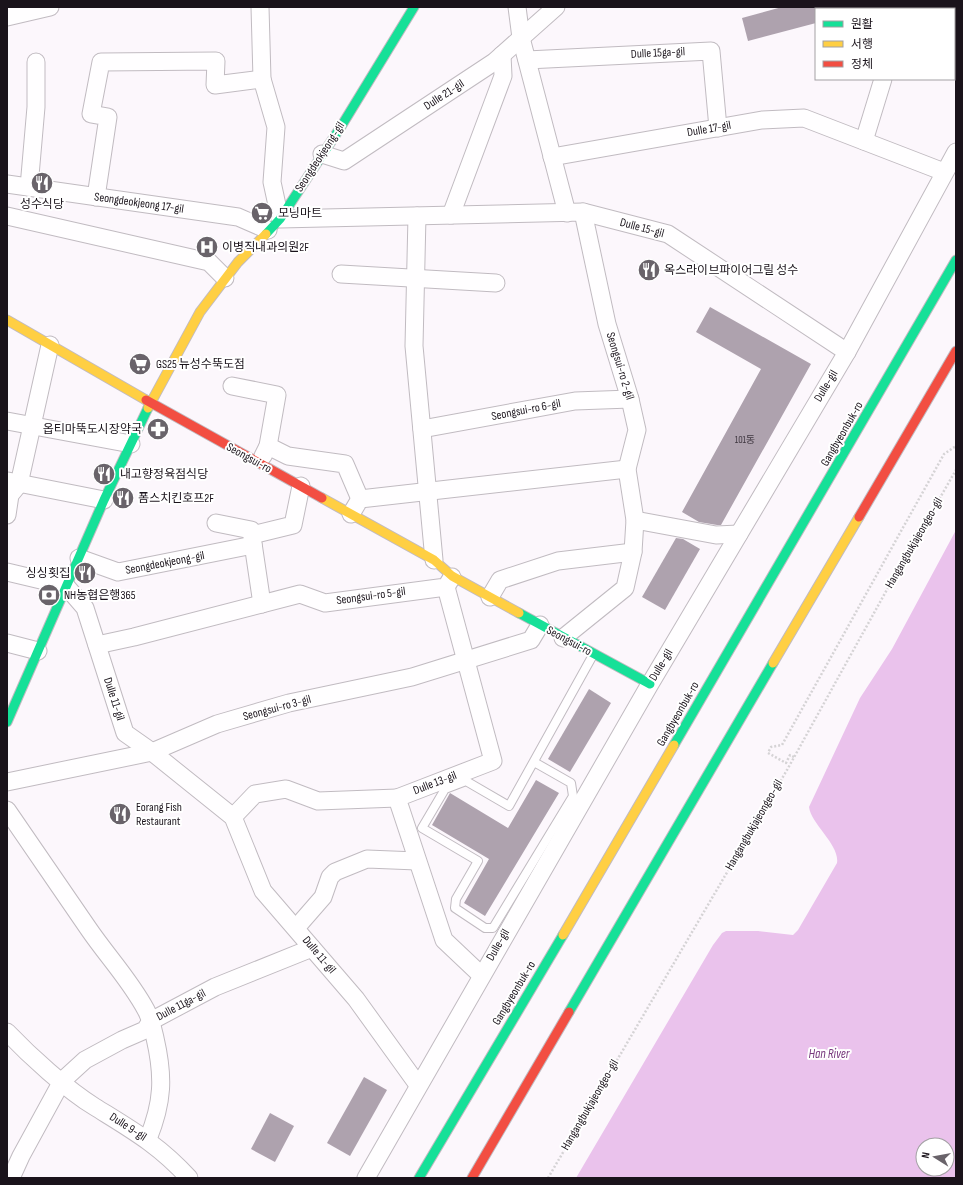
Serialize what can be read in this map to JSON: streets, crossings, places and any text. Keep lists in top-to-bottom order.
{
  "streets": {
    "main road": ["Seongdeokjeong-gil", "Gangbyeonbuk-ro", "Seongsui-ro"],
    "street": [
      "Dulle 15ga-gil",
      "Dulle 21-gil",
      "Dulle 17-gil",
      "Seongdeokjeong 17-gil",
      "Dulle 15-gil",
      "Seongsui-ro 2-gil",
      "Dulle-gil",
      "Seongsui-ro 6-gil",
      "Seongsui-ro 5-gil",
      "Dulle 11-gil",
      "Seongsui-ro 3-gil",
      "Dulle 13-gil",
      "Dulle 11ga-gil",
      "Dulle 9-gil"
    ],
    "path": ["Hangangbukjajeongeo-gil"]
  },
  "crossings": [
    ["Dulle 15ga-gil", "Dulle 17-gil"],
    ["Dulle 21-gil", "Seongdeokjeong-gil"],
    ["Dulle 17-gil", "Dulle-gil"],
    ["Seongdeokjeong-gil", "Seongdeokjeong 17-gil"],
    ["Seongdeokjeong-gil", "Dulle 15-gil"],
    ["Seongdeokjeong-gil", "Seongsui-ro"],
    ["Seongdeokjeong-gil", "Dulle 11-gil"],
    ["Seongdeokjeong 17-gil", "Dulle 15-gil"],
    ["Dulle 15-gil", "Seongsui-ro 2-gil"],
    ["Dulle 15-gil", "Dulle-gil"],
    ["Seongsui-ro 2-gil", "Seongsui-ro 6-gil"],
    ["Seongsui-ro 2-gil", "Seongsui-ro"],
    ["Dulle-gil", "Seongsui-ro"],
    ["Dulle-gil", "Dulle 11-gil"],
    ["Seongsui-ro", "Seongsui-ro 5-gil"],
    ["Seongsui-ro", "Seongsui-ro 3-gil"],
    ["Seongsui-ro", "Dulle 13-gil"],
    ["Seongsui-ro 5-gil", "Dulle 11-gil"],
    ["Seongsui-ro 5-gil", "Dulle 13-gil"],
    ["Dulle 11-gil", "Seongsui-ro 3-gil"],
    ["Dulle 11-gil", "Dulle 11ga-gil"],
    ["Seongsui-ro 3-gil", "Dulle 13-gil"],
    ["Dulle 11ga-gil", "Dulle 9-gil"]
  ],
  "water": ["Han River"],
  "places": {
    "restaurant": [
      "성수식당",
      "옥스라이브파이어그릴 성수",
      "내고향정육점식당",
      "폼스치킨호프2F",
      "싱싱횟집",
      "Eorang Fish Restaurant"
    ],
    "supermarket": ["모닝마트", "GS25 뉴성수뚝도점"],
    "hospital": ["이병직내과의원2F"],
    "pharmacy": ["옵티마뚝도시장약국"],
    "bank": ["NH농협은행365"]
  },
  "house_numbers": ["101동"],
  "legend": ["원활", "서행", "정체"],
  "north": "left"
}
